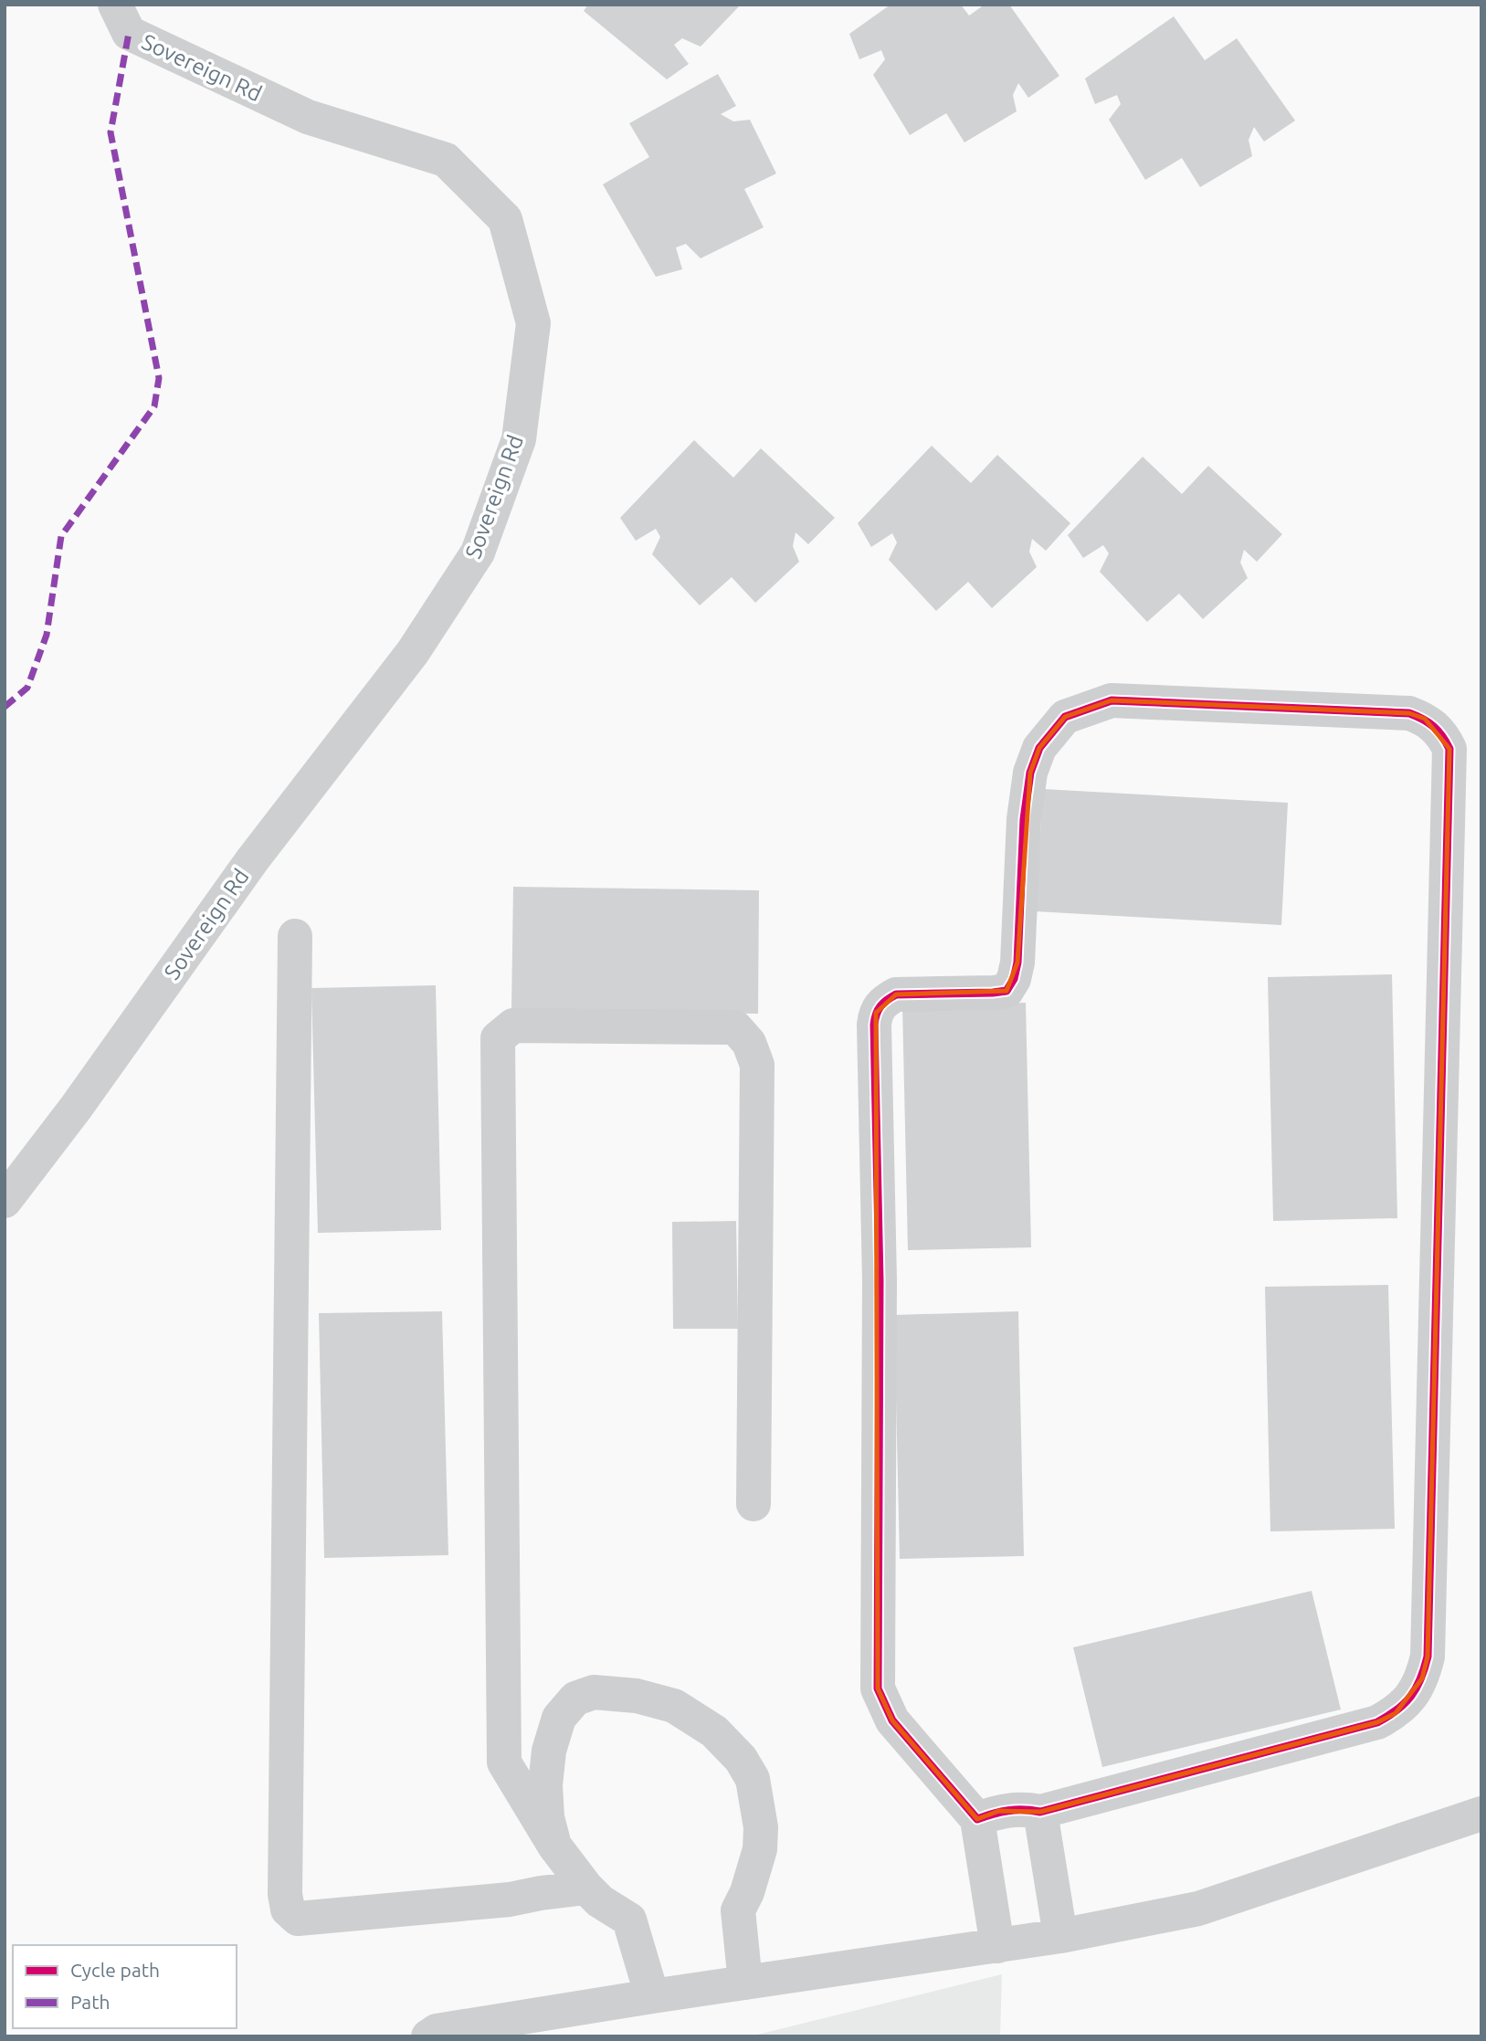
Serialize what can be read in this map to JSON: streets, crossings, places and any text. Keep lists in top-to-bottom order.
{
  "streets": {
    "street": ["Sovereign Rd"]
  },
  "legend": ["Cycle path", "Path"]
}
